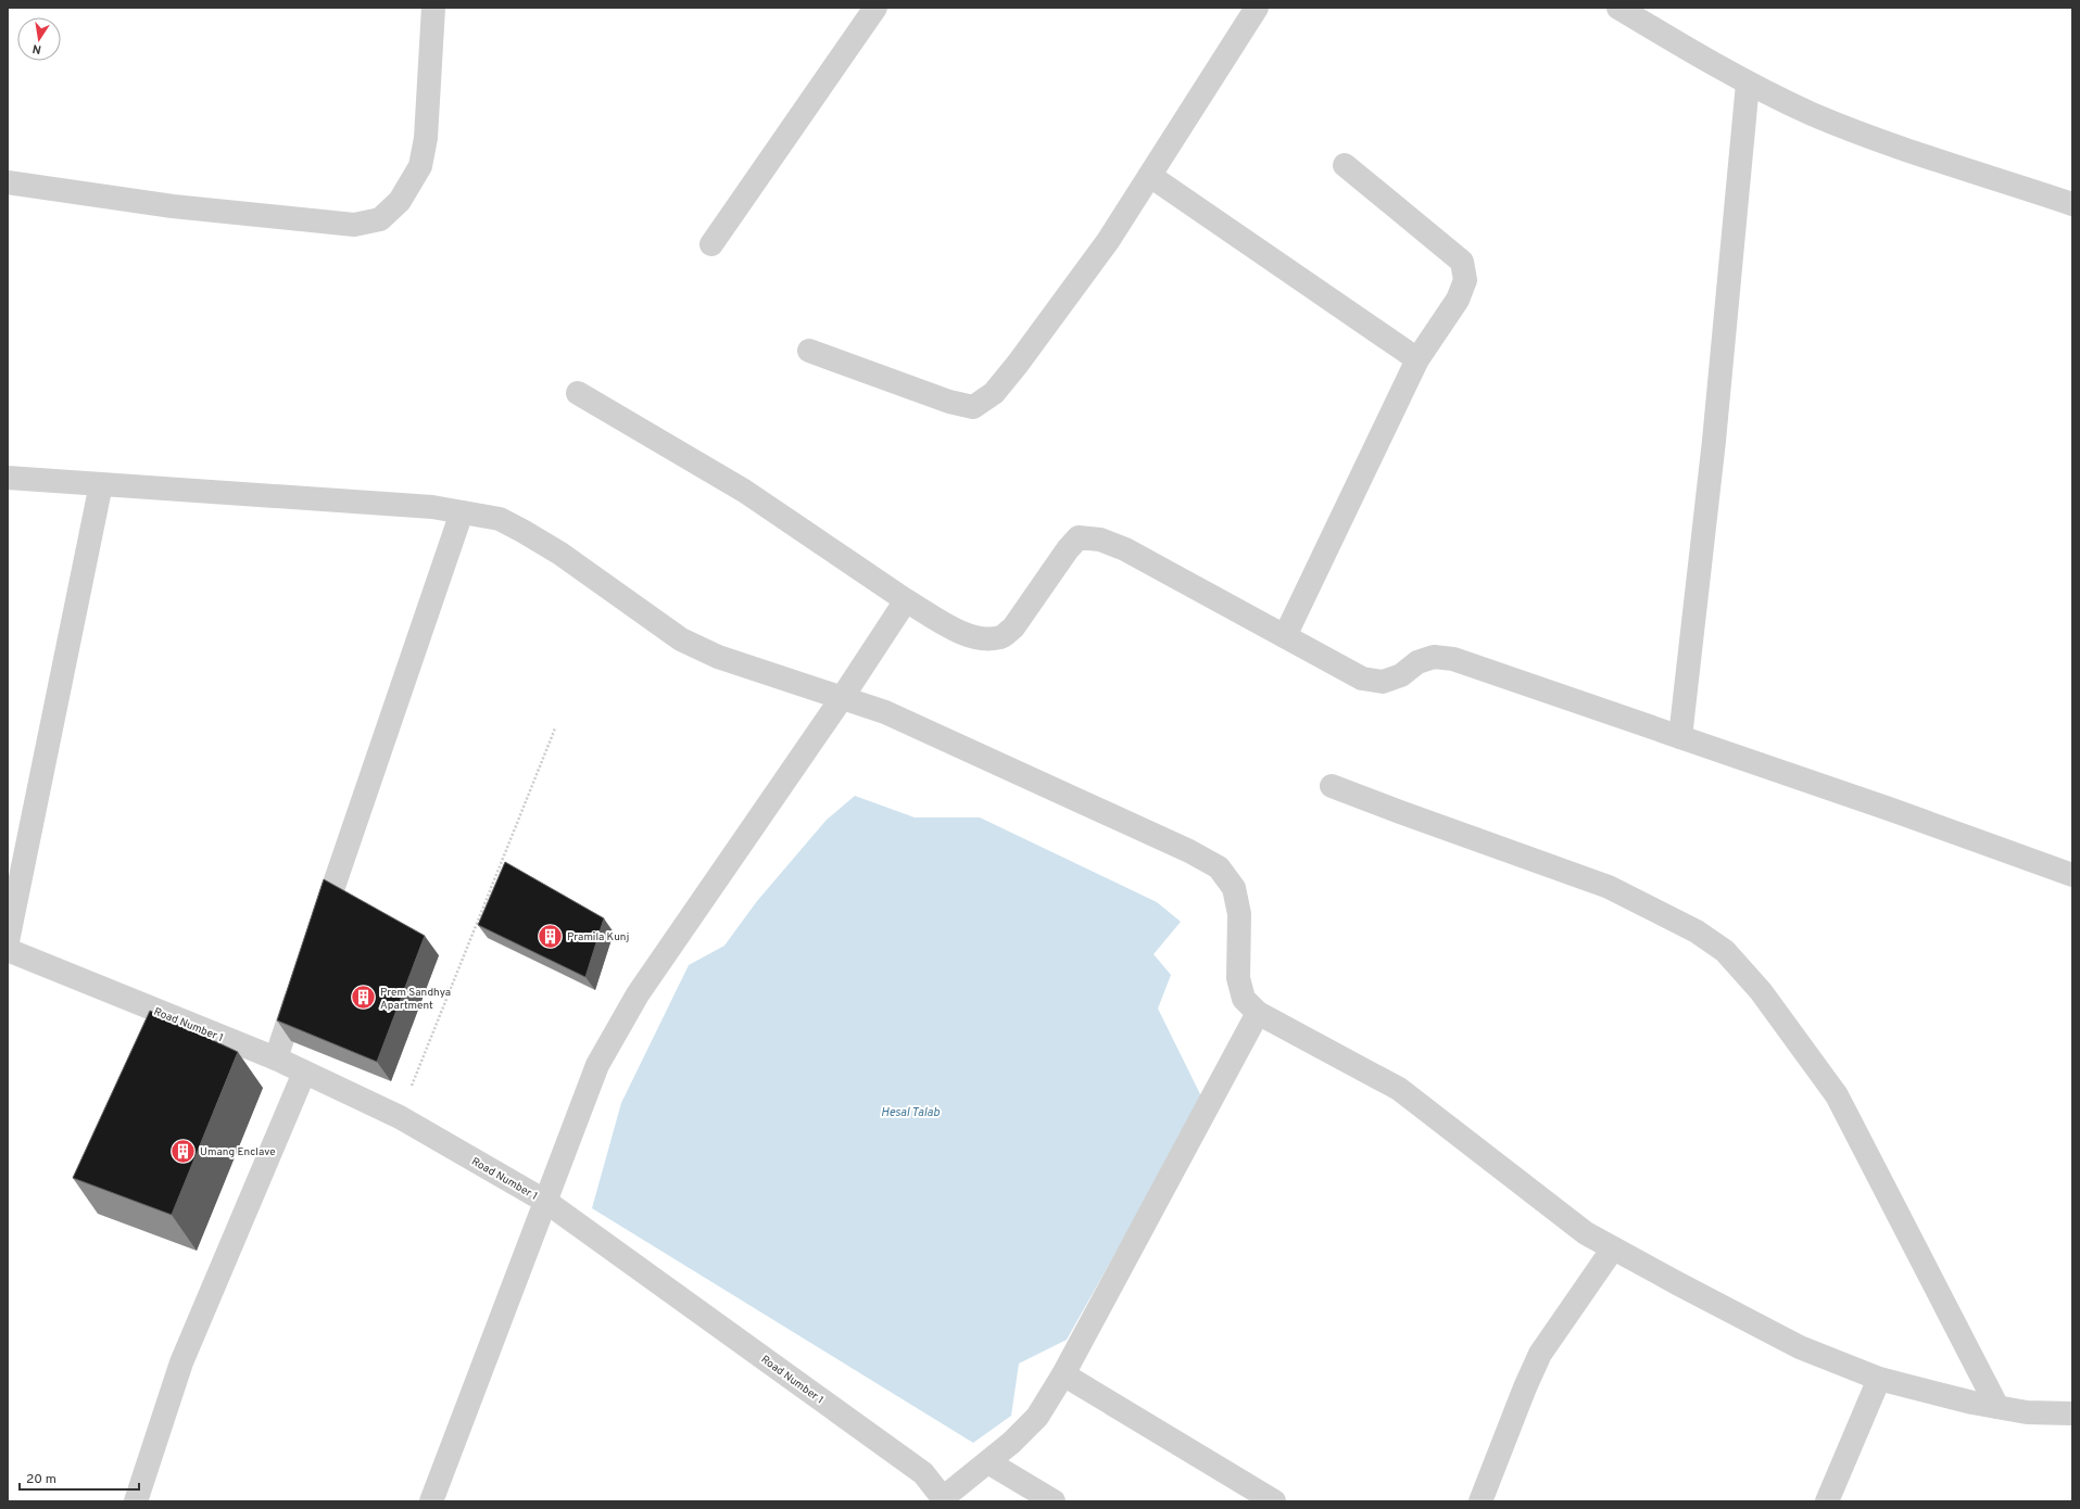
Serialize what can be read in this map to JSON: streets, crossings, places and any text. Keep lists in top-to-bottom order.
{
  "streets": {
    "street": ["Road Number 1"]
  },
  "water": ["Hesal Talab"],
  "places": {
    "building": ["Pramila Kunj", "Prem Sandhya Apartment", "Umang Enclave"]
  },
  "scale_bar": "20 m",
  "north": "bottom"
}
